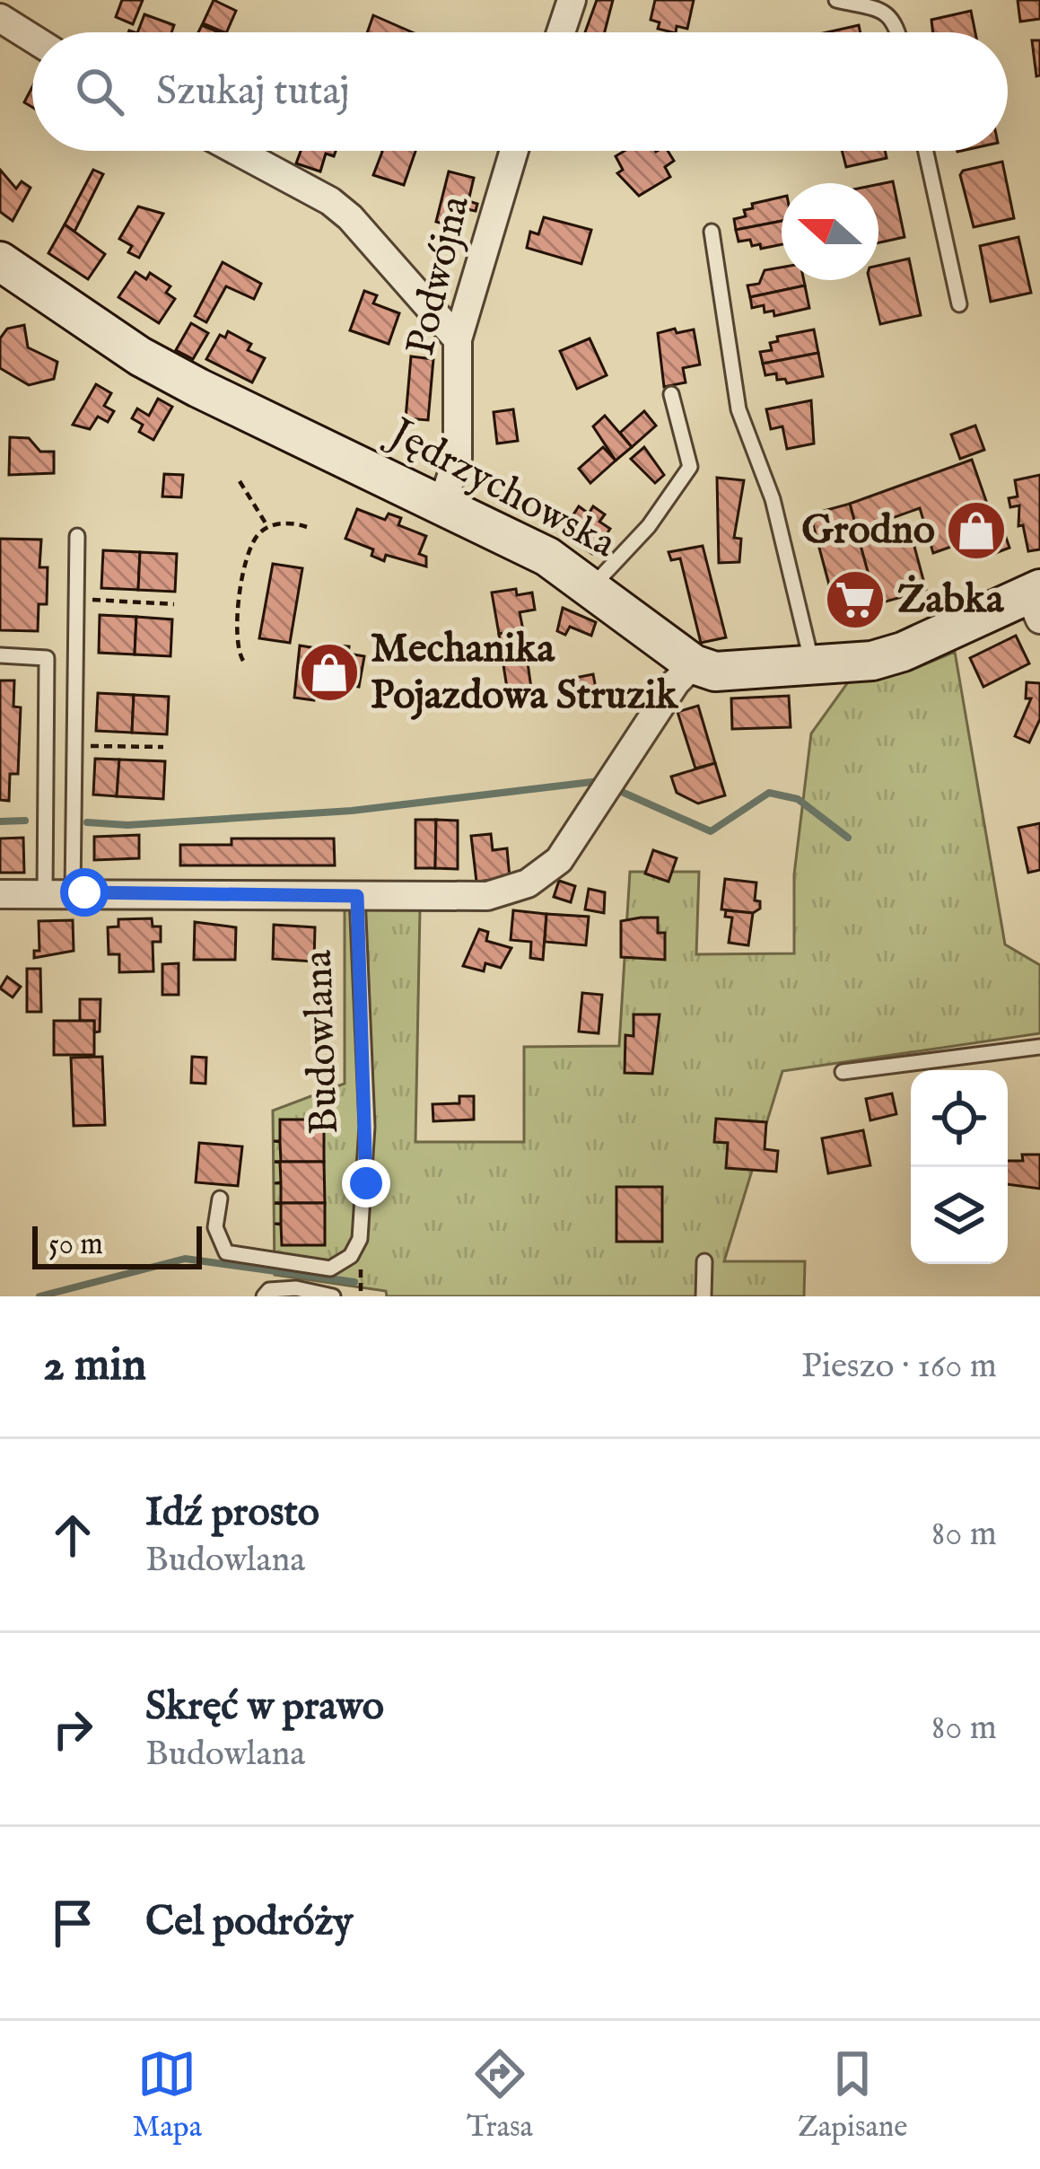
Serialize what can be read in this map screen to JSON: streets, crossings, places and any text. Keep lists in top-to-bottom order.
{
  "streets": {
    "main road": ["Jędrzychowska"],
    "street": ["Podwójna", "Budowlana"]
  },
  "crossings": [
    ["Podwójna", "Jędrzychowska"],
    ["Jędrzychowska", "Budowlana"]
  ],
  "places": {
    "shop": ["Grodno", "Mechanika Pojazdowa Struzik"],
    "supermarket": ["Żabka"]
  },
  "scale_bar": "50 m",
  "north": "left",
  "page": {
    "search": "Szukaj tutaj",
    "scale": "50 m",
    "heading": ["2 min", "Pieszo · 160 m"],
    "list": [
      ["Idź prosto", "Budowlana", "80 m"],
      ["Skręć w prawo", "Budowlana", "80 m"],
      "Cel podróży"
    ],
    "nav": ["Mapa", "Trasa", "Zapisane"]
  }
}
